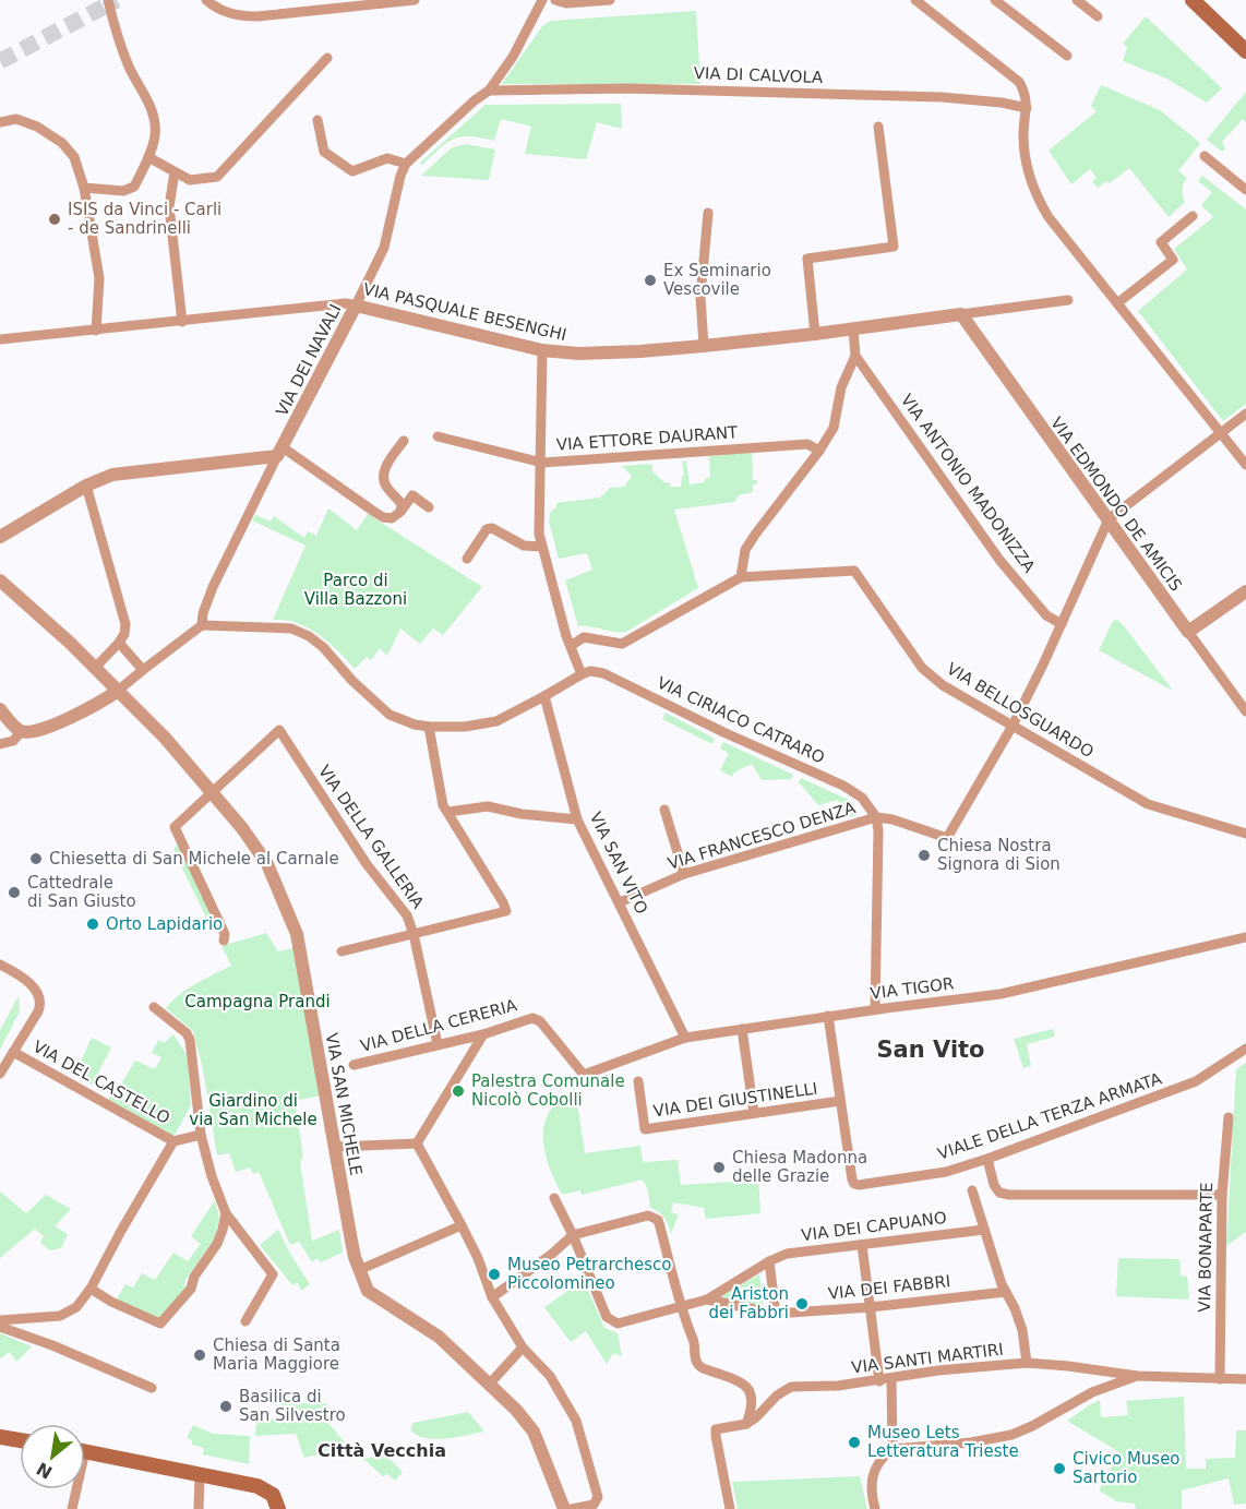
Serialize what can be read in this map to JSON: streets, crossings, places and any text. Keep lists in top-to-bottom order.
{
  "streets": {
    "street": [
      "VIA DI CALVOLA",
      "VIA PASQUALE BESENGHI",
      "VIA DEI NAVALI",
      "VIA ETTORE DAURANT",
      "VIA ANTONIO MADONIZZA",
      "VIA EDMONDO DE AMICIS",
      "VIA BELLOSGUARDO",
      "VIA CIRIACO CATRARO",
      "VIA FRANCESCO DENZA",
      "VIA DELLA GALLERIA",
      "VIA SAN VITO",
      "VIA TIGOR",
      "VIA DELLA CERERIA",
      "VIA DEL CASTELLO",
      "VIA DEI GIUSTINELLI",
      "VIA SAN MICHELE",
      "VIALE DELLA TERZA ARMATA",
      "VIA DEI CAPUANO",
      "VIA BONAPARTE",
      "VIA DEI FABBRI",
      "VIA SANTI MARTIRI"
    ]
  },
  "crossings": [
    ["VIA DI CALVOLA", "VIA DEI NAVALI"],
    ["VIA PASQUALE BESENGHI", "VIA DEI NAVALI"],
    ["VIA PASQUALE BESENGHI", "VIA EDMONDO DE AMICIS"],
    ["VIA CIRIACO CATRARO", "VIA FRANCESCO DENZA"],
    ["VIA FRANCESCO DENZA", "VIA SAN VITO"],
    ["VIA DELLA GALLERIA", "VIA DELLA CERERIA"],
    ["VIA DELLA GALLERIA", "VIA SAN MICHELE"],
    ["VIA SAN VITO", "VIA TIGOR"],
    ["VIA TIGOR", "VIA DELLA CERERIA"],
    ["VIA DEI GIUSTINELLI", "VIALE DELLA TERZA ARMATA"],
    ["VIA DEI CAPUANO", "VIA DEI FABBRI"]
  ],
  "districts": ["San Vito", "Città Vecchia"],
  "parks": ["Parco di Villa Bazzoni", "Campagna Prandi", "Giardino di via San Michele"],
  "places": [
    "ISIS da Vinci - Carli - de Sandrinelli",
    "Ex Seminario Vescovile",
    "Chiesa Nostra Signora di Sion",
    "Chiesetta di San Michele al Carnale",
    "Cattedrale di San Giusto",
    "Orto Lapidario",
    "Palestra Comunale Nicolò Cobolli",
    "Chiesa Madonna delle Grazie",
    "Museo Petrarchesco Piccolomineo",
    "Ariston dei Fabbri",
    "Chiesa di Santa Maria Maggiore",
    "Basilica di San Silvestro",
    "Museo Lets Letteratura Trieste",
    "Civico Museo Sartorio"
  ],
  "north": "bottom left"
}
